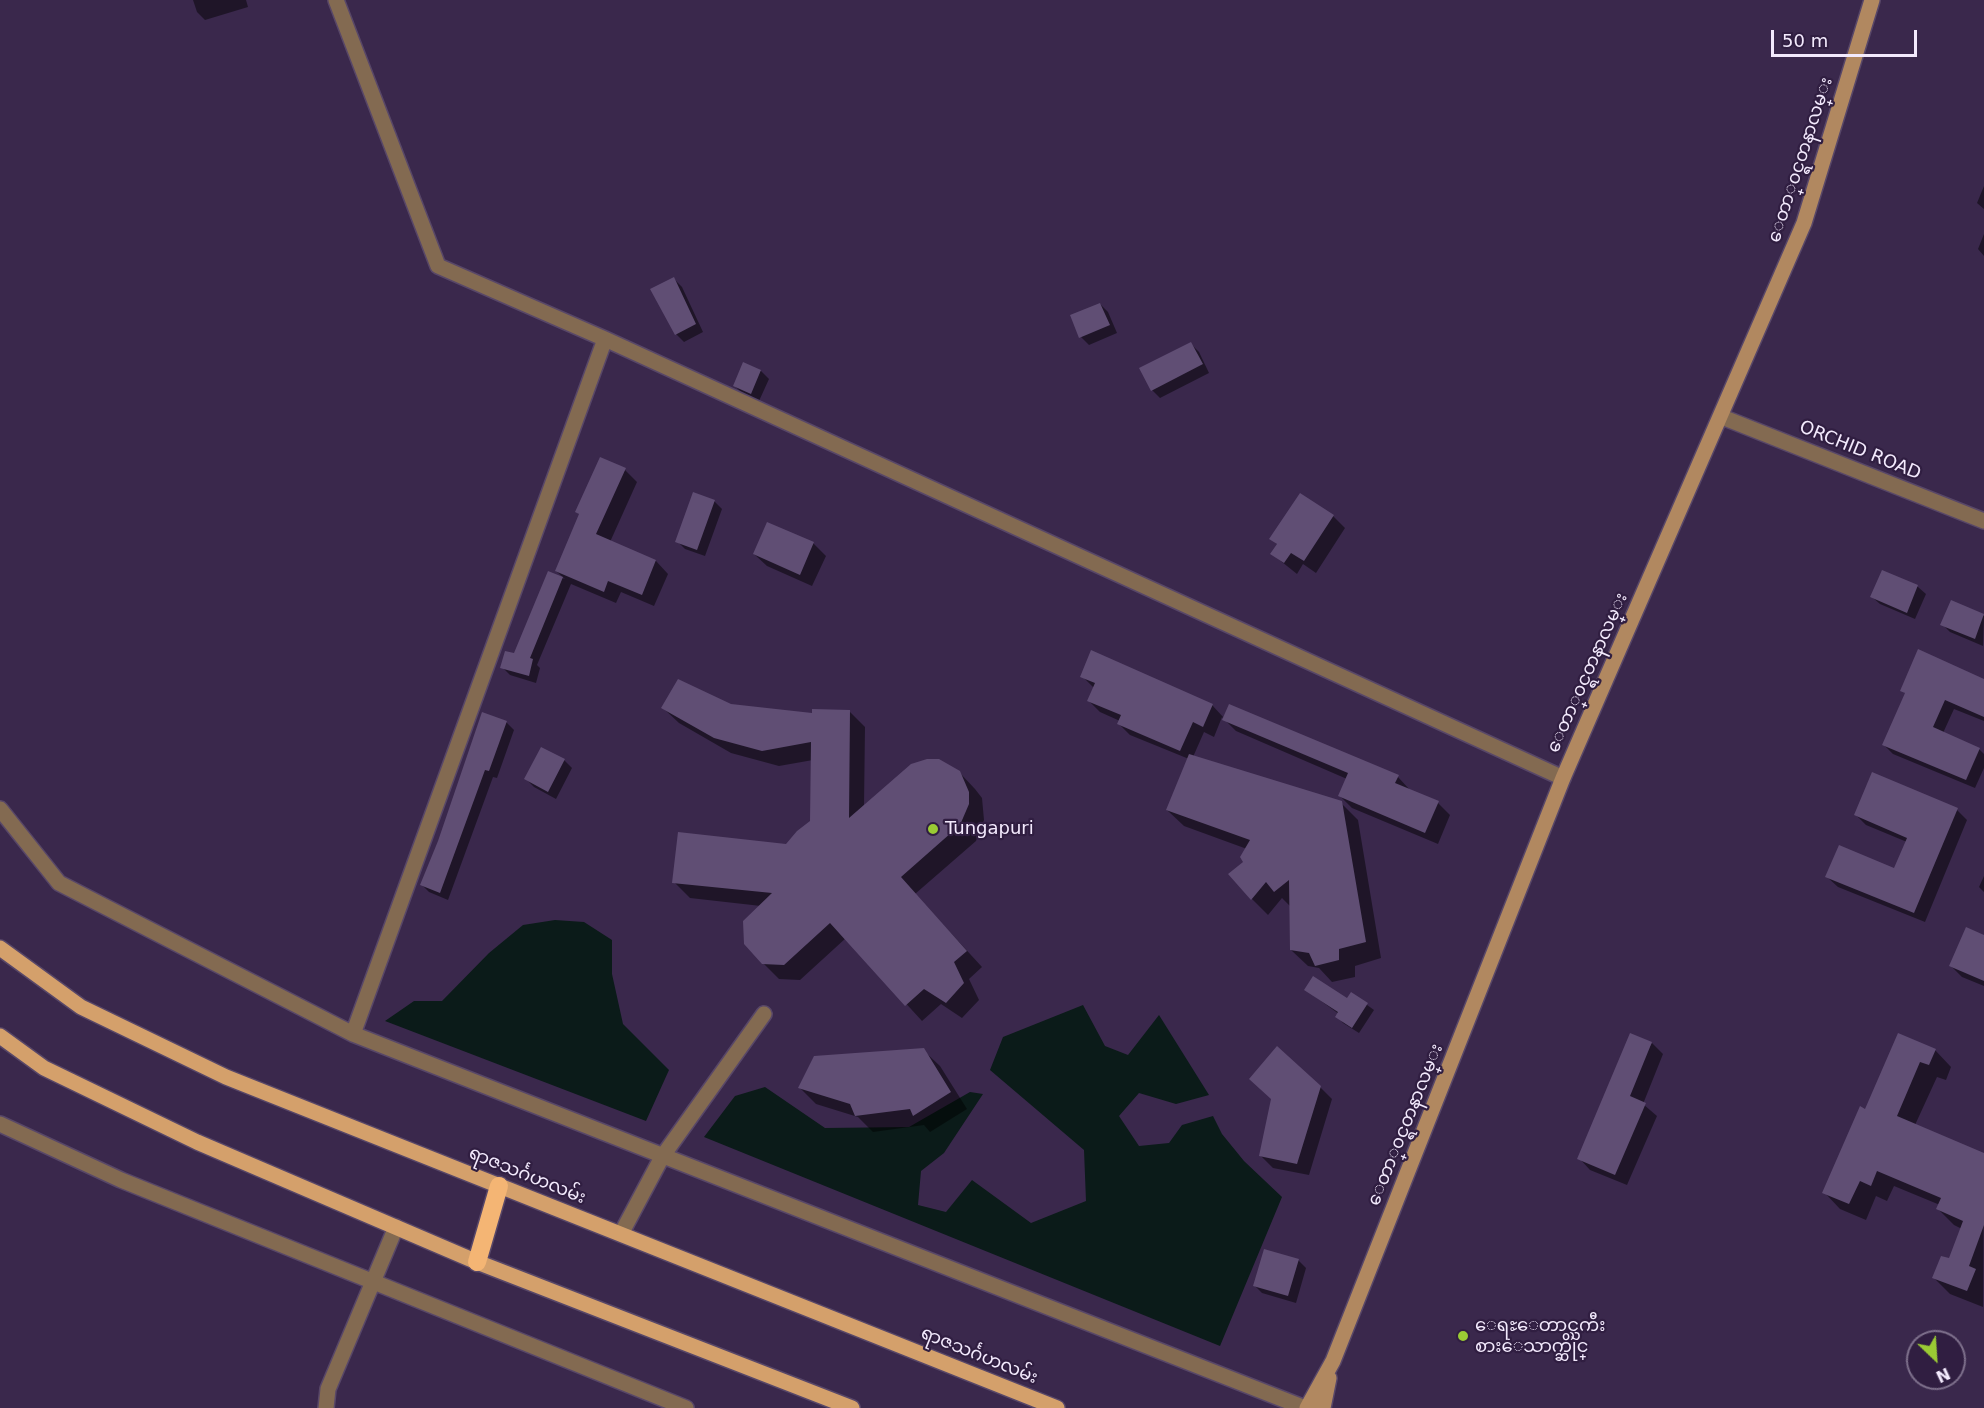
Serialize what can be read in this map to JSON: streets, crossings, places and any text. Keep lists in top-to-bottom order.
{
  "streets": {
    "main road": ["ေတာ္၀င္ရတနာလမ္း", "ရာဇသင်္ဂဟလမ်း"],
    "street": ["ORCHID ROAD"]
  },
  "crossings": [
    ["ေတာ္၀င္ရတနာလမ္း", "ORCHID ROAD"]
  ],
  "places": ["Tungapuri", "ေရႊေတာင္ႀကီး စားေသာက္ဆိုင္"],
  "scale_bar": "50 m",
  "north": "bottom right"
}
